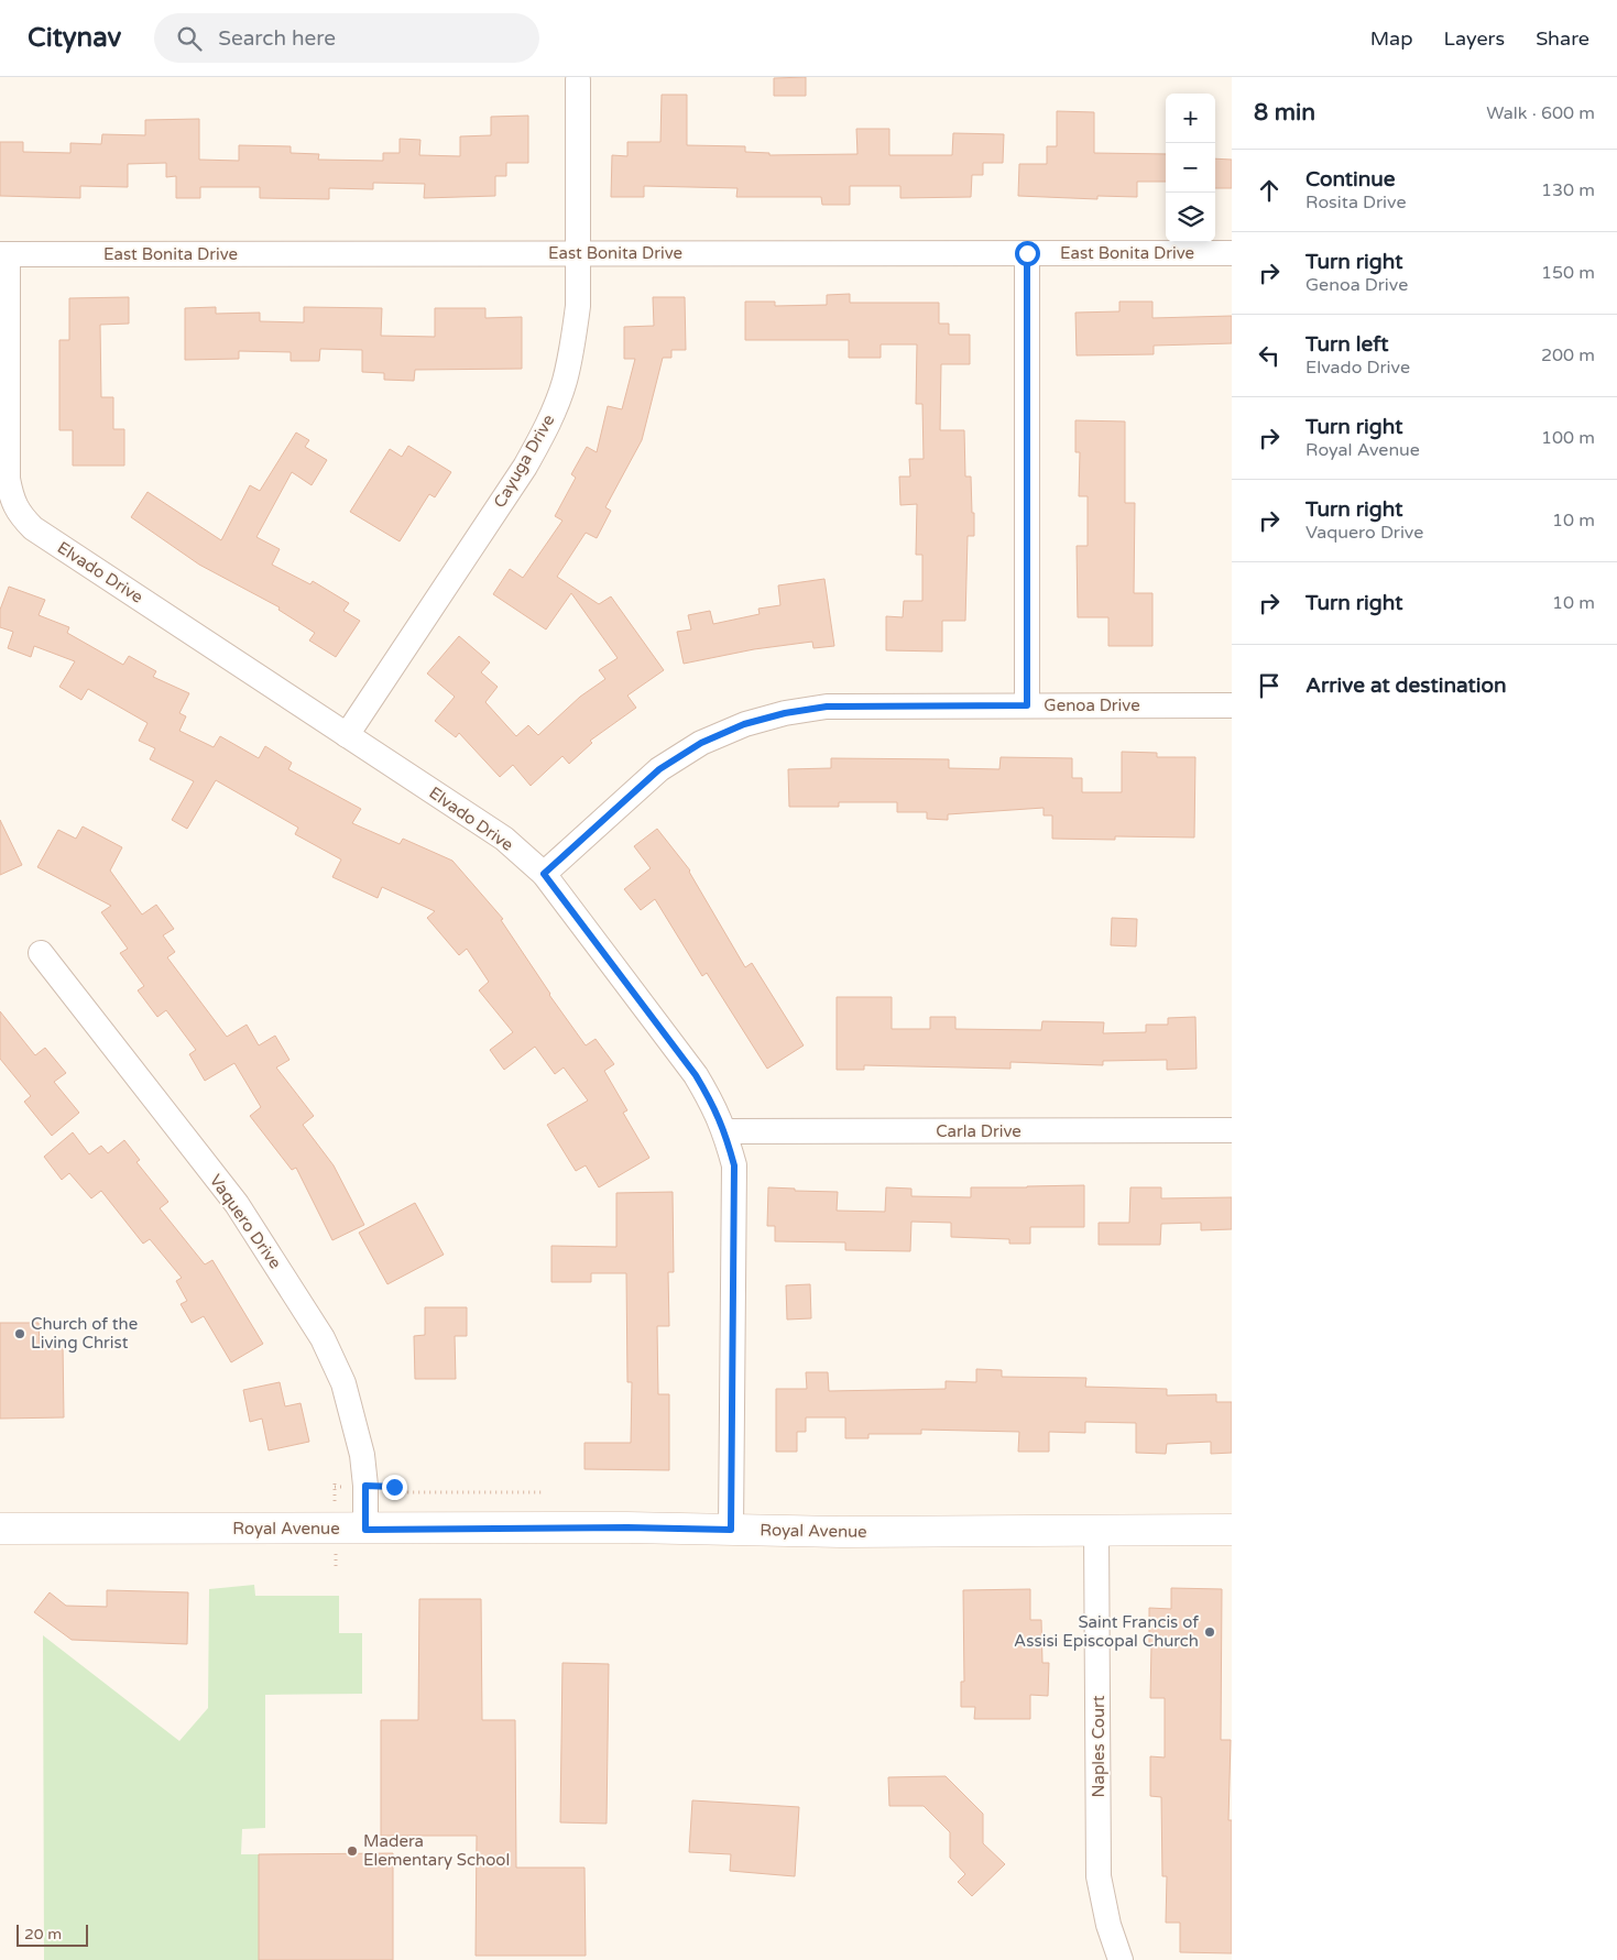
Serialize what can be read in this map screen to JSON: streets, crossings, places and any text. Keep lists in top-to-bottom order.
{
  "streets": {
    "main road": ["Royal Avenue"],
    "street": [
      "East Bonita Drive",
      "Cayuga Drive",
      "Elvado Drive",
      "Genoa Drive",
      "Carla Drive",
      "Vaquero Drive",
      "Naples Court"
    ]
  },
  "crossings": [
    ["East Bonita Drive", "Cayuga Drive"],
    ["East Bonita Drive", "Elvado Drive"],
    ["Cayuga Drive", "Elvado Drive"],
    ["Elvado Drive", "Genoa Drive"],
    ["Elvado Drive", "Carla Drive"],
    ["Elvado Drive", "Royal Avenue"],
    ["Vaquero Drive", "Royal Avenue"],
    ["Royal Avenue", "Naples Court"]
  ],
  "places": ["Church of the Living Christ", "Saint Francis of Assisi Episcopal Church", "Madera Elementary School"],
  "scale_bar": "20 m",
  "page": {
    "header": "Citynav",
    "search": "Search here",
    "nav": ["Map", "Layers", "Share"],
    "heading": ["8 min", "Walk · 600 m"],
    "map_buttons": ["+", "−"],
    "list": [
      ["Continue", "Rosita Drive", "130 m"],
      ["Turn right", "Genoa Drive", "150 m"],
      ["Turn left", "Elvado Drive", "200 m"],
      ["Turn right", "Royal Avenue", "100 m"],
      ["Turn right", "Vaquero Drive", "10 m"],
      ["Turn right", "10 m"],
      "Arrive at destination"
    ],
    "scale": "20 m"
  }
}
